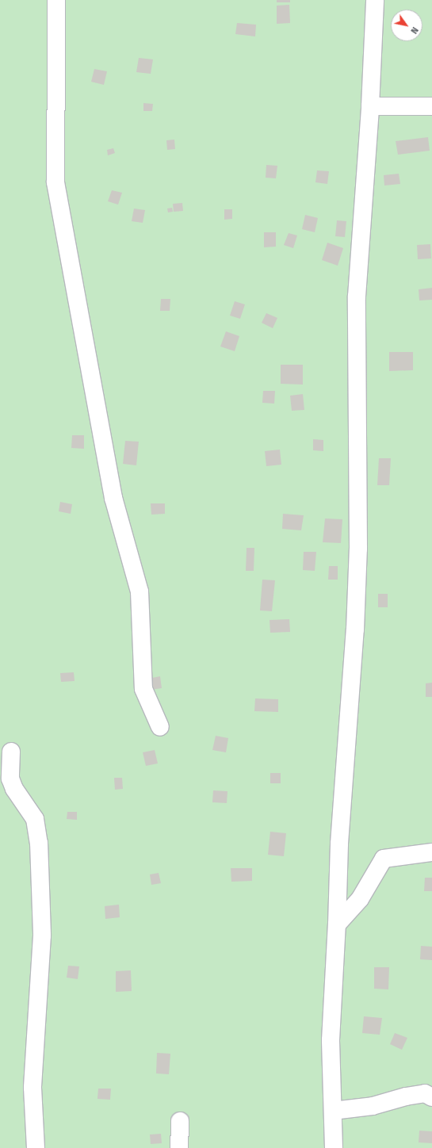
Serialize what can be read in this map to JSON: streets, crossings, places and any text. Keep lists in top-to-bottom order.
{
  "north": "bottom right"
}
